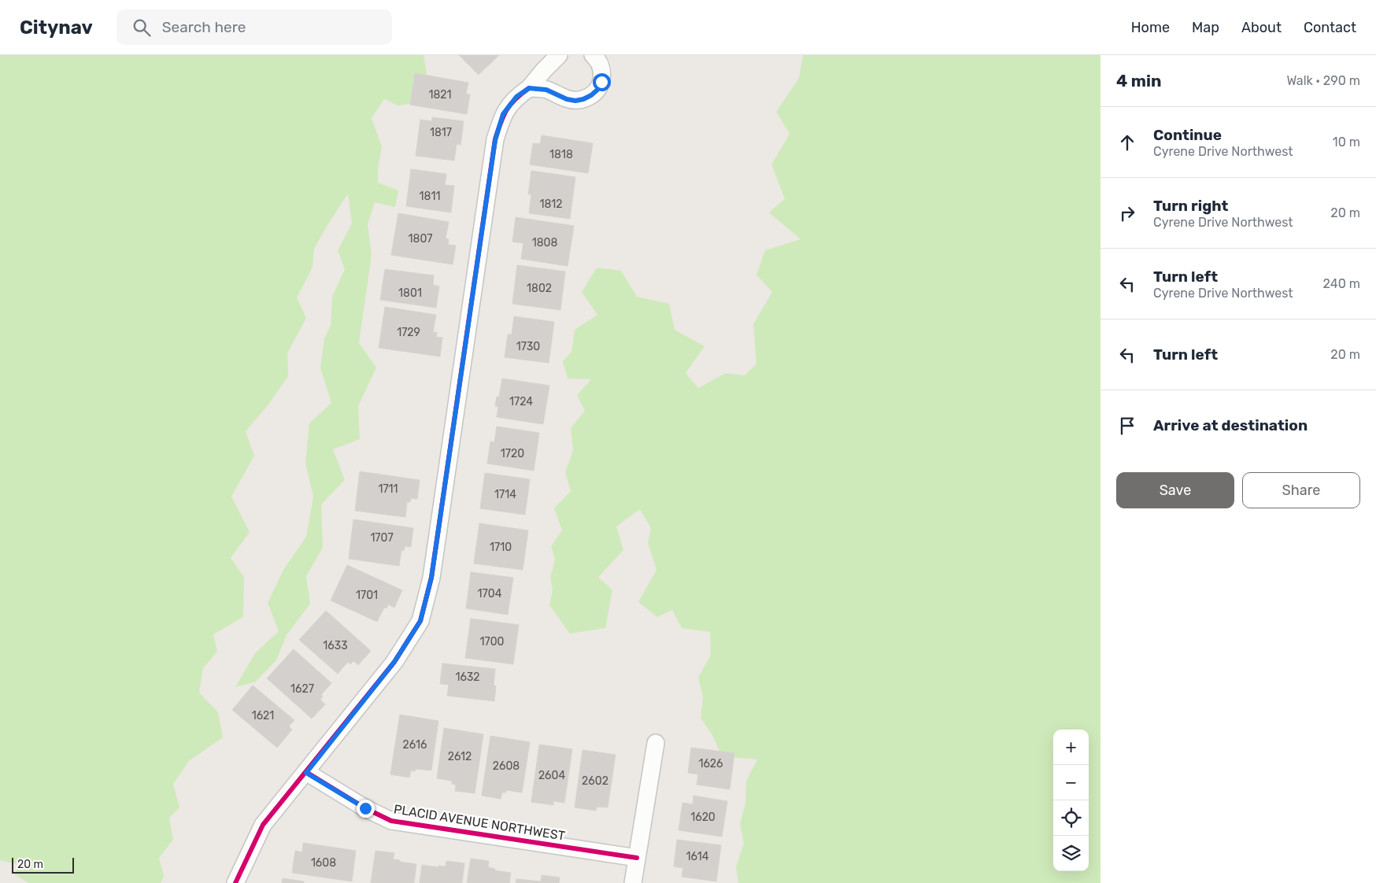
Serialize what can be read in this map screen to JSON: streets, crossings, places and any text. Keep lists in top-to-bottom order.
{
  "streets": {
    "street": ["PLACID AVENUE NORTHWEST"]
  },
  "house_numbers": [
    "1821",
    "1817",
    "1818",
    "1811",
    "1812",
    "1807",
    "1808",
    "1802",
    "1801",
    "1729",
    "1730",
    "1724",
    "1720",
    "1711",
    "1714",
    "1707",
    "1710",
    "1704",
    "1701",
    "1700",
    "1633",
    "1632",
    "1627",
    "1621",
    "2616",
    "2612",
    "1626",
    "2608",
    "2604",
    "2602",
    "1620",
    "1614",
    "1608"
  ],
  "scale_bar": "20 m",
  "page": {
    "header": "Citynav",
    "search": "Search here",
    "nav": [
      "Home",
      "Map",
      "About",
      "Contact"
    ],
    "heading": ["4 min", "Walk · 290 m"],
    "list": [
      ["Continue", "Cyrene Drive Northwest", "10 m"],
      ["Turn right", "Cyrene Drive Northwest", "20 m"],
      ["Turn left", "Cyrene Drive Northwest", "240 m"],
      ["Turn left", "20 m"],
      "Arrive at destination"
    ],
    "buttons": ["Save", "Share"],
    "map_buttons": ["+", "−"],
    "scale": "20 m"
  }
}
